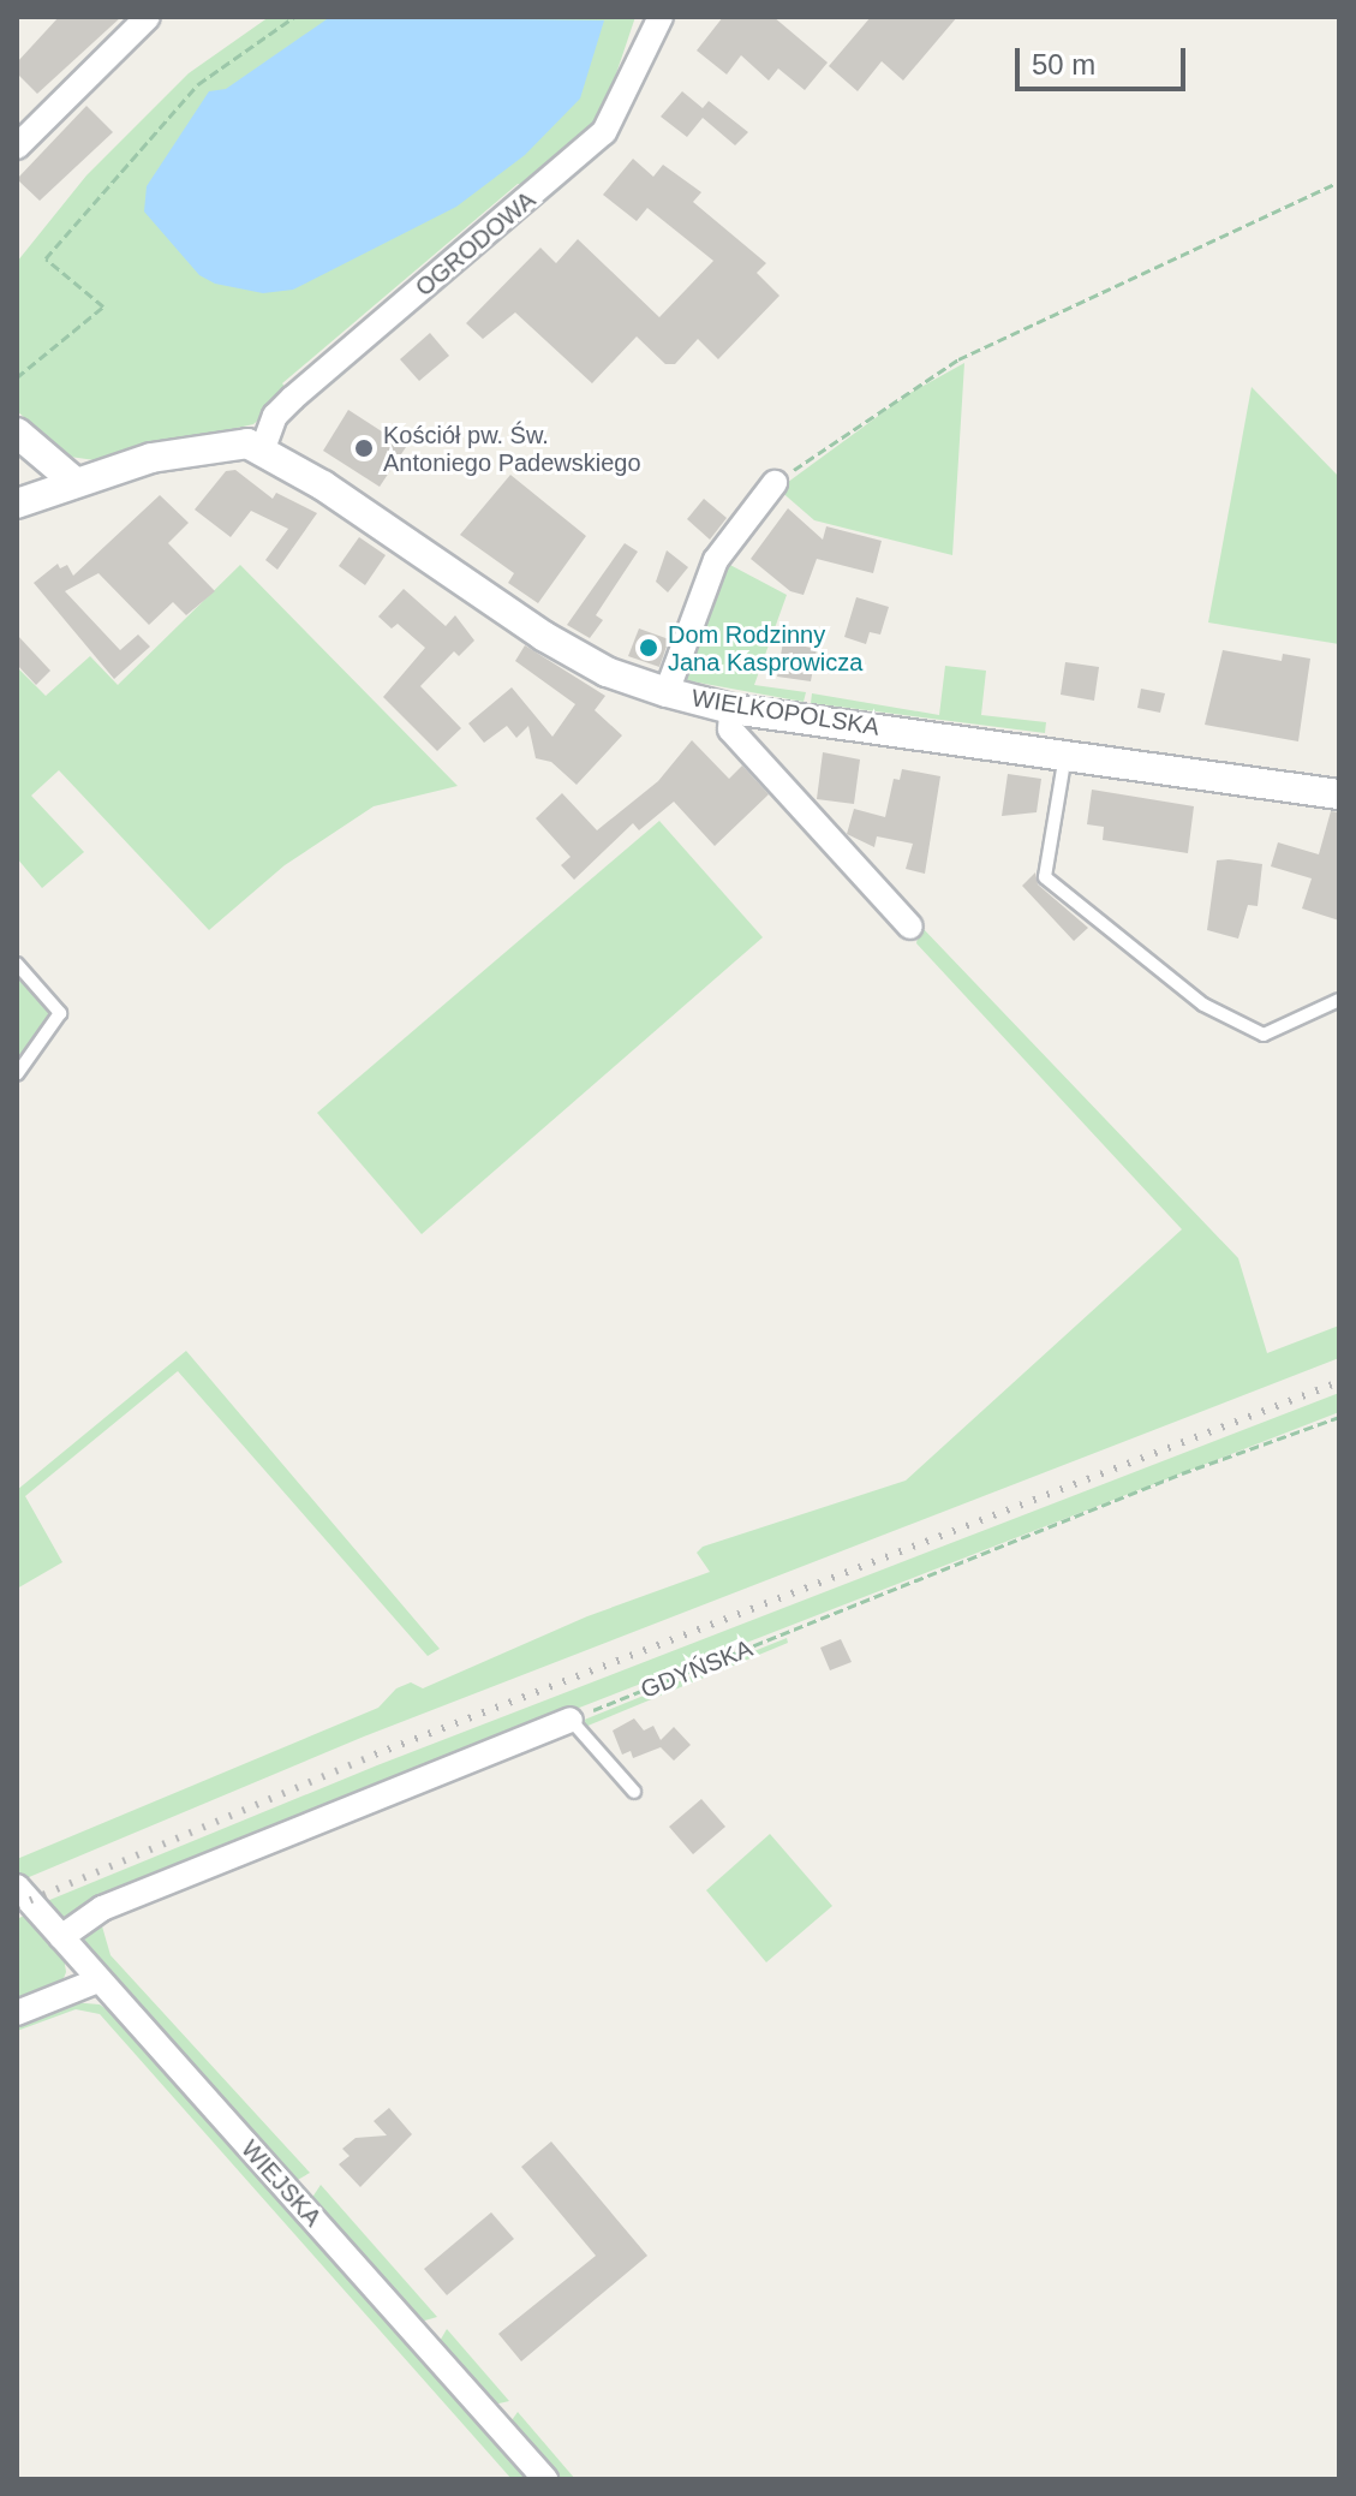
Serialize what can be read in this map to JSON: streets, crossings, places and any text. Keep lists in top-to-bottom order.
{
  "streets": {
    "street": ["OGRODOWA", "WIELKOPOLSKA", "WIEJSKA"],
    "path": ["GDYŃSKA"]
  },
  "crossings": [
    ["OGRODOWA", "WIELKOPOLSKA"]
  ],
  "places": ["Kościół pw. Św. Antoniego Padewskiego", "Dom Rodzinny Jana Kasprowicza"],
  "scale_bar": "50 m"
}
